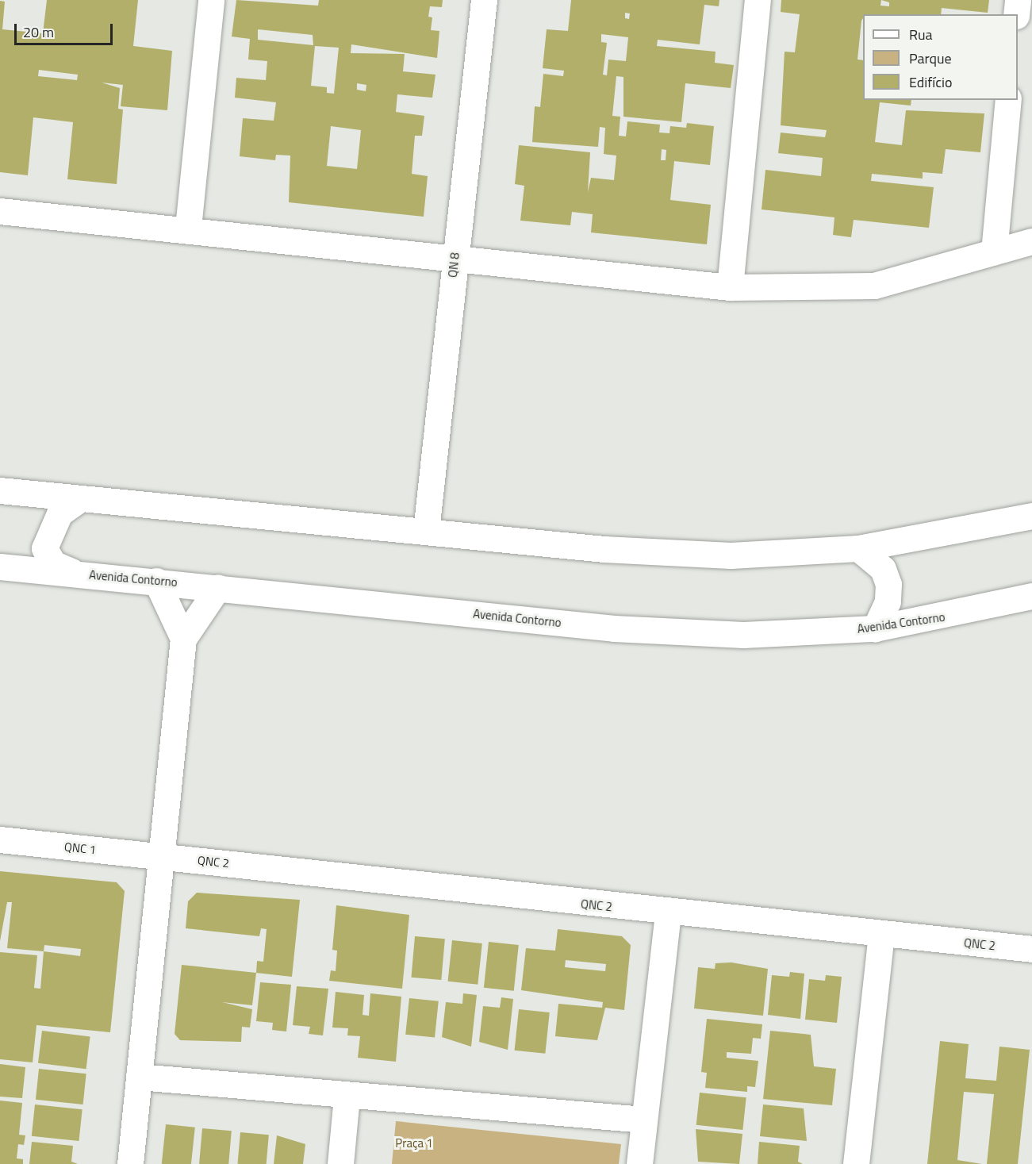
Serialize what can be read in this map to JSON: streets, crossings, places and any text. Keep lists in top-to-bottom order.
{
  "streets": {
    "street": [
      "QN 8",
      "Avenida Contorno",
      "QNC 1",
      "QNC 2"
    ]
  },
  "crossings": [
    ["QNC 1", "QNC 2"]
  ],
  "parks": ["Praça 1"],
  "legend": ["Rua", "Parque", "Edifício"],
  "scale_bar": "20 m"
}
